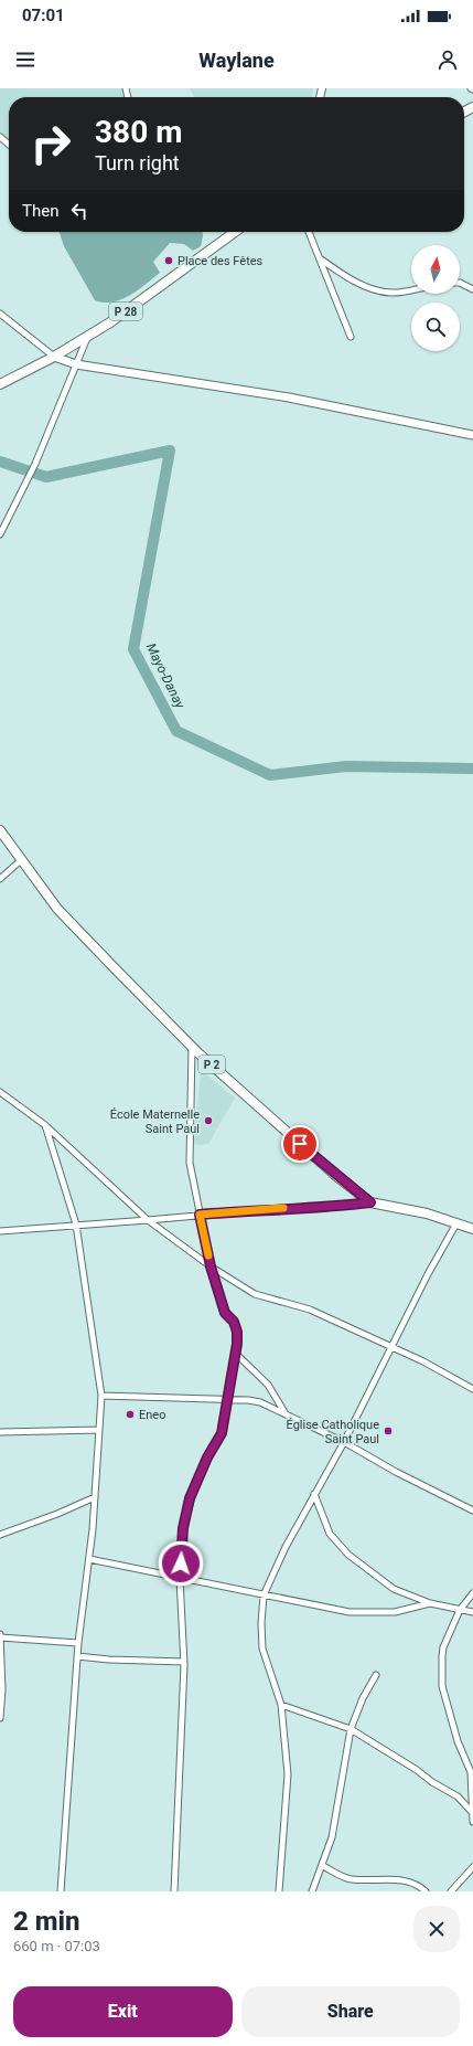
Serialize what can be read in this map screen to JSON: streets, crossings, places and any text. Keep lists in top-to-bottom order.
{
  "streets": {
    "main road": ["P 28", "P 2"]
  },
  "water": ["Mayo-Danay"],
  "places": [
    "Place des Fêtes",
    "École Maternelle Saint Paul",
    "Eneo",
    "Église Catholique Saint Paul"
  ],
  "north": "top",
  "page": {
    "status": "07:01",
    "header": "Waylane",
    "turn": ["380 m", "Turn right"],
    "then": "Then",
    "heading": ["2 min", "660 m · 07:03"],
    "buttons": ["Exit", "Share"]
  }
}
